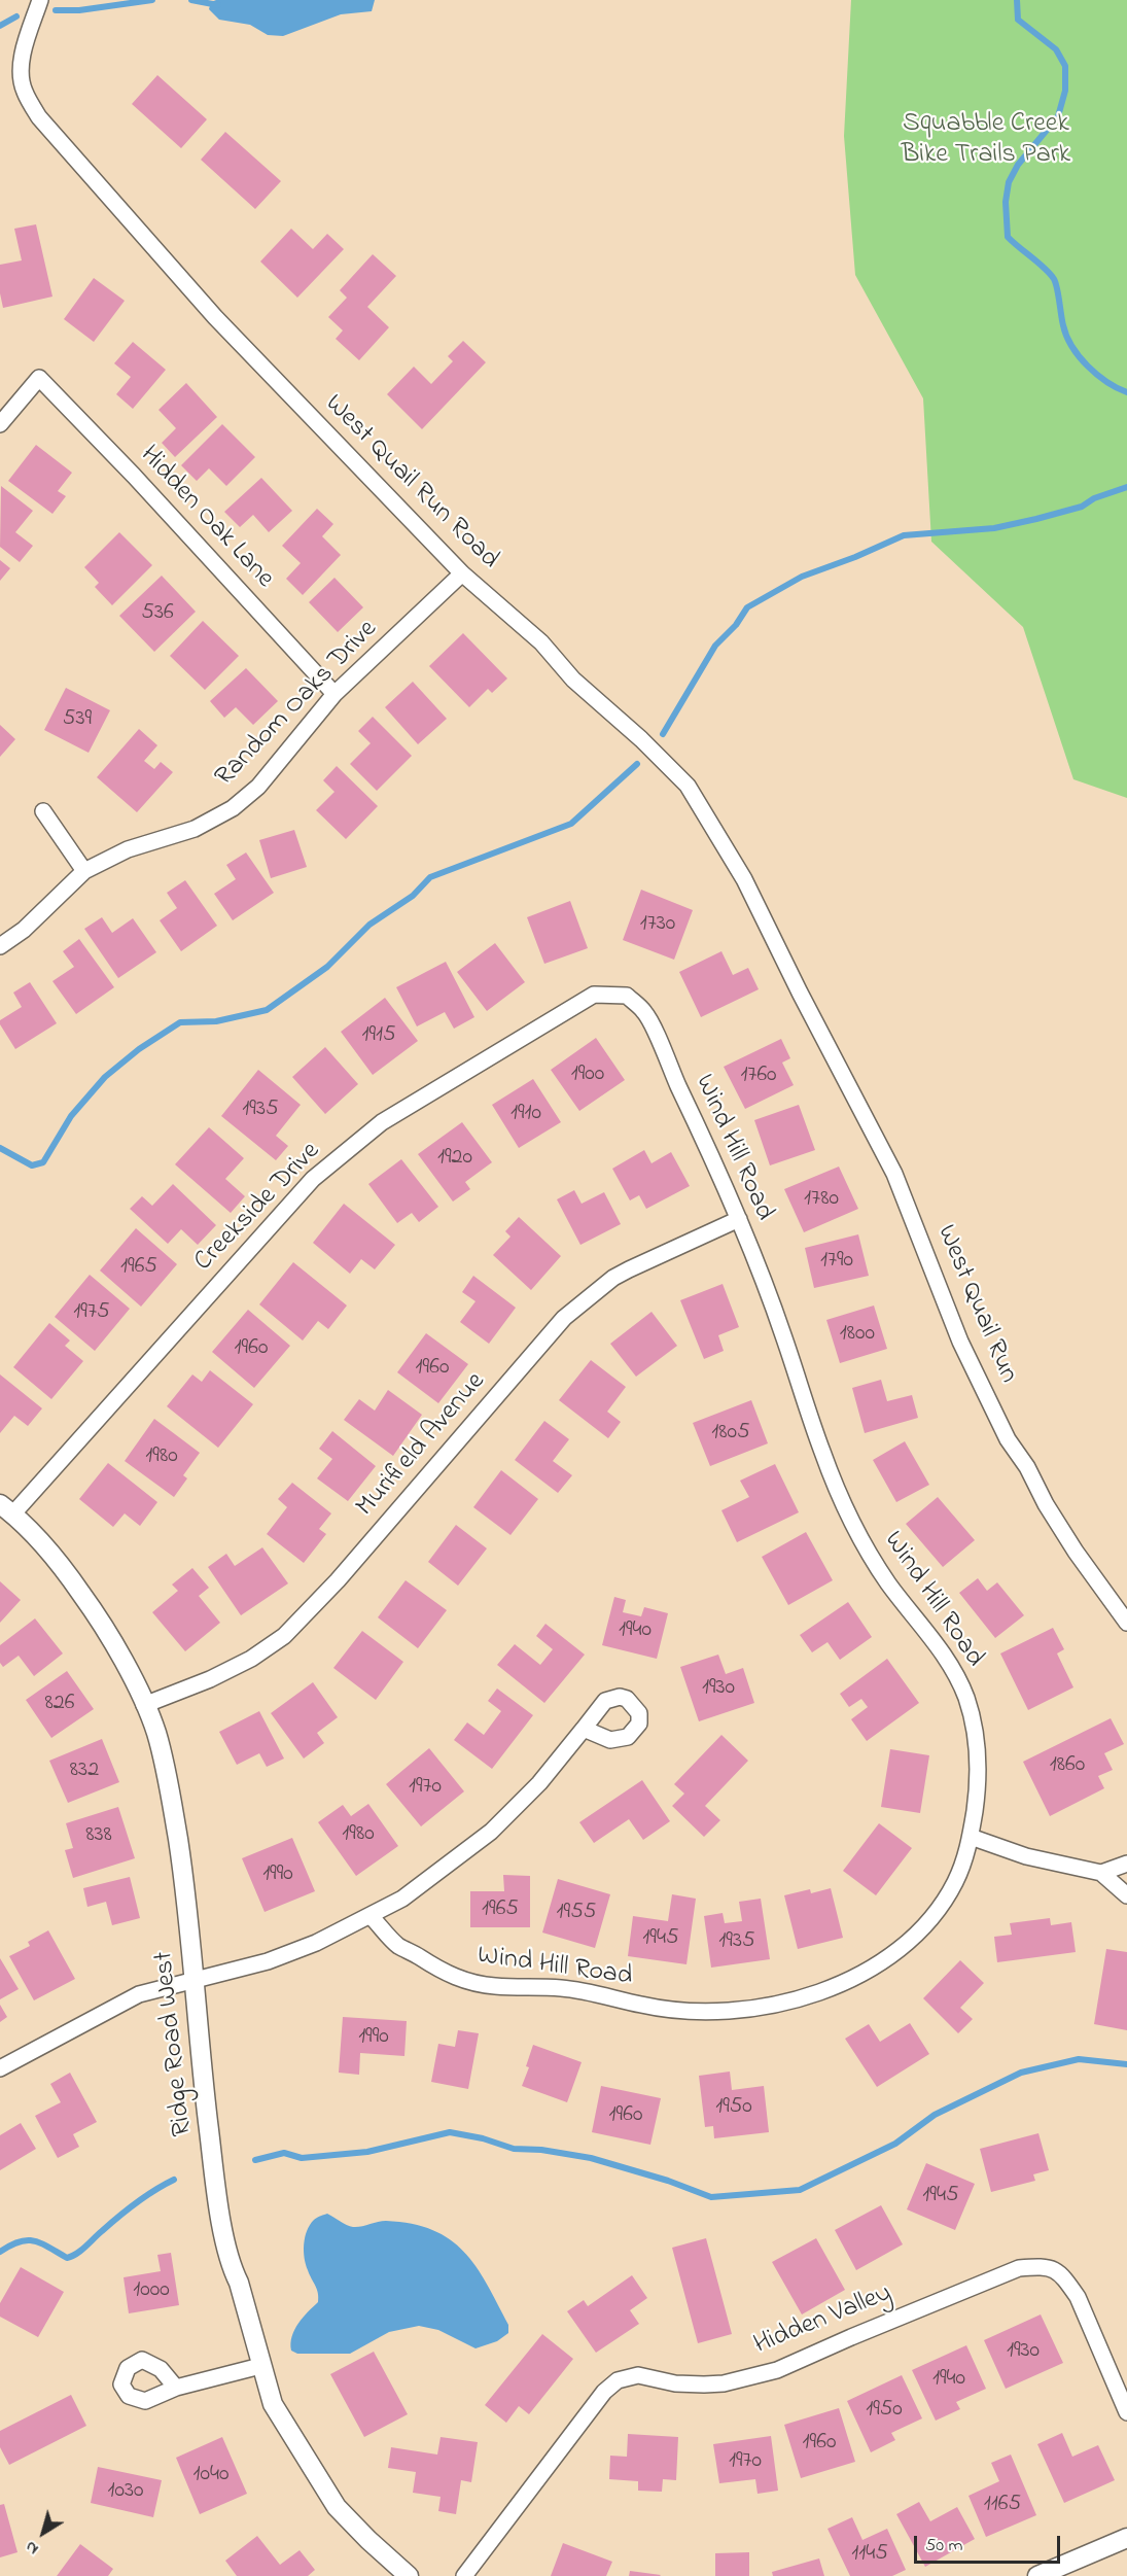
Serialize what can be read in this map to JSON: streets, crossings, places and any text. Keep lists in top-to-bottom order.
{
  "streets": {
    "street": [
      "West Quail Run Road",
      "Hidden Oak Lane",
      "Random Oaks Drive",
      "Wind Hill Road",
      "Creekside Drive",
      "West Quail Run",
      "Murifield Avenue",
      "Ridge Road West",
      "Hidden Valley"
    ]
  },
  "crossings": [
    ["West Quail Run Road", "Random Oaks Drive"],
    ["West Quail Run Road", "West Quail Run"],
    ["Hidden Oak Lane", "Random Oaks Drive"],
    ["Wind Hill Road", "Creekside Drive"],
    ["Wind Hill Road", "Murifield Avenue"],
    ["Creekside Drive", "Ridge Road West"],
    ["Murifield Avenue", "Ridge Road West"]
  ],
  "parks": ["Squabble Creek Bike Trails Park"],
  "house_numbers": [
    "536",
    "539",
    "1730",
    "1915",
    "1900",
    "1760",
    "1935",
    "1910",
    "1920",
    "1780",
    "1790",
    "1965",
    "1975",
    "1800",
    "1960",
    "1960",
    "1805",
    "1980",
    "1940",
    "1930",
    "826",
    "1860",
    "832",
    "1970",
    "1980",
    "838",
    "1990",
    "1965",
    "1955",
    "1945",
    "1935",
    "1990",
    "1950",
    "1960",
    "1945",
    "1000",
    "1930",
    "1940",
    "1950",
    "1960",
    "1970",
    "1040",
    "1030",
    "1165",
    "1145"
  ],
  "scale_bar": "50 m",
  "north": "bottom left"
}
